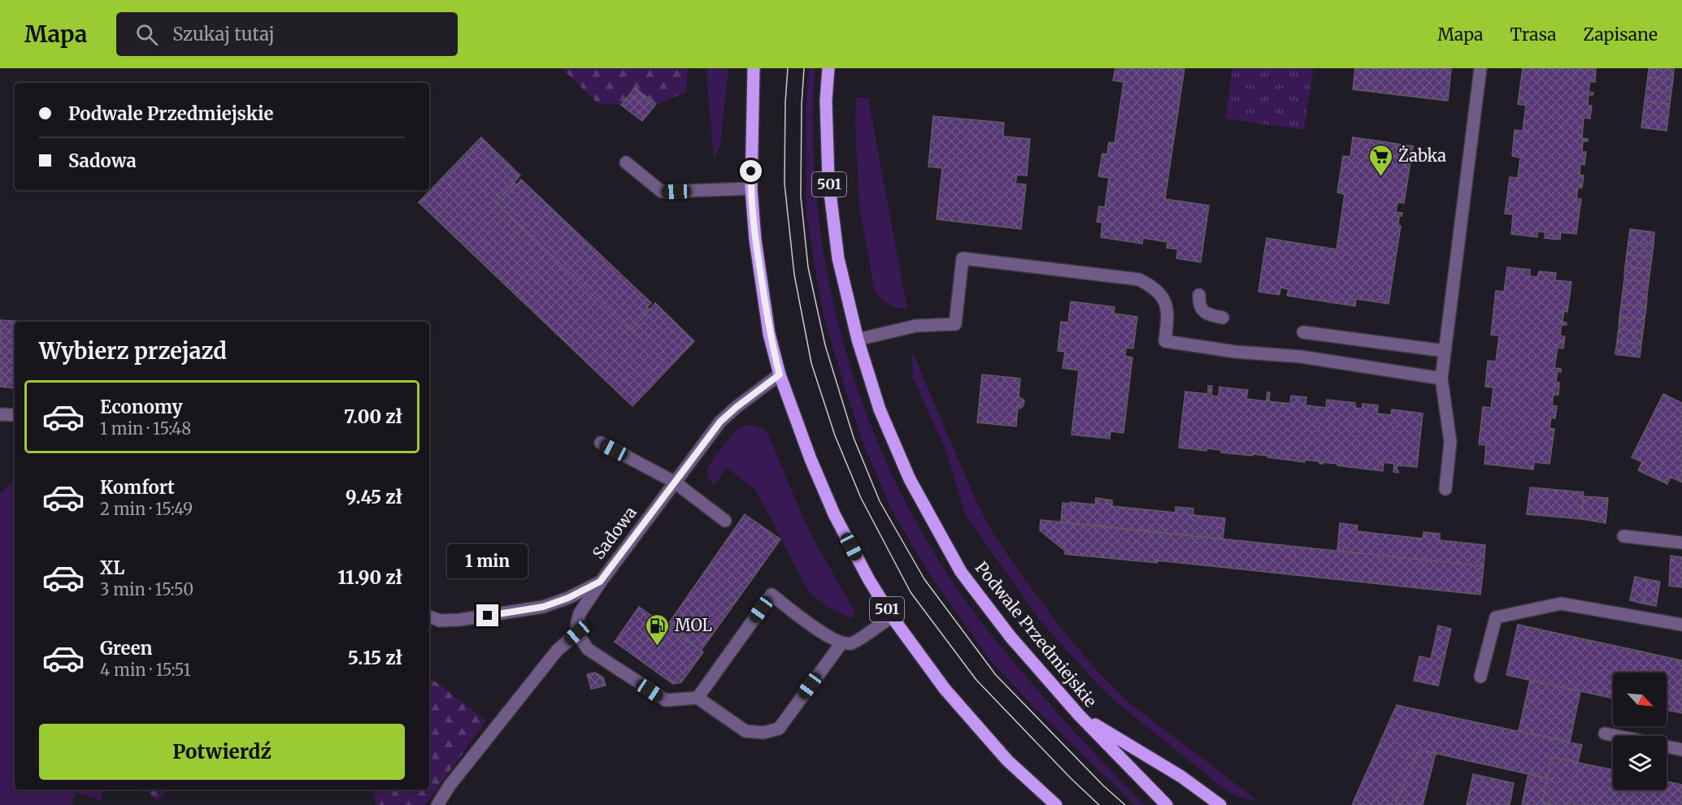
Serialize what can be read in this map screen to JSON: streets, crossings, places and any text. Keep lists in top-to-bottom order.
{
  "streets": {
    "main road": ["501", "Podwale Przedmiejskie"],
    "street": ["Sadowa"]
  },
  "crossings": [
    ["501", "Sadowa"]
  ],
  "places": {
    "supermarket": ["Żabka"],
    "fuel station": ["MOL"]
  },
  "north": "bottom right",
  "page": {
    "header": "Mapa",
    "search": "Szukaj tutaj",
    "nav": ["Mapa", "Trasa", "Zapisane"],
    "banner": ["Podwale Przedmiejskie", "Sadowa"],
    "heading": "Wybierz przejazd",
    "list": [
      {
        "name": "Economy",
        "note": "1 min · 15:48",
        "value": "7.00 zł"
      },
      {
        "name": "Komfort",
        "note": "2 min · 15:49",
        "value": "9.45 zł"
      },
      {
        "name": "XL",
        "note": "3 min · 15:50",
        "value": "11.90 zł"
      },
      {
        "name": "Green",
        "note": "4 min · 15:51",
        "value": "5.15 zł"
      }
    ],
    "bubble": "1 min",
    "buttons": "Potwierdź"
  }
}
